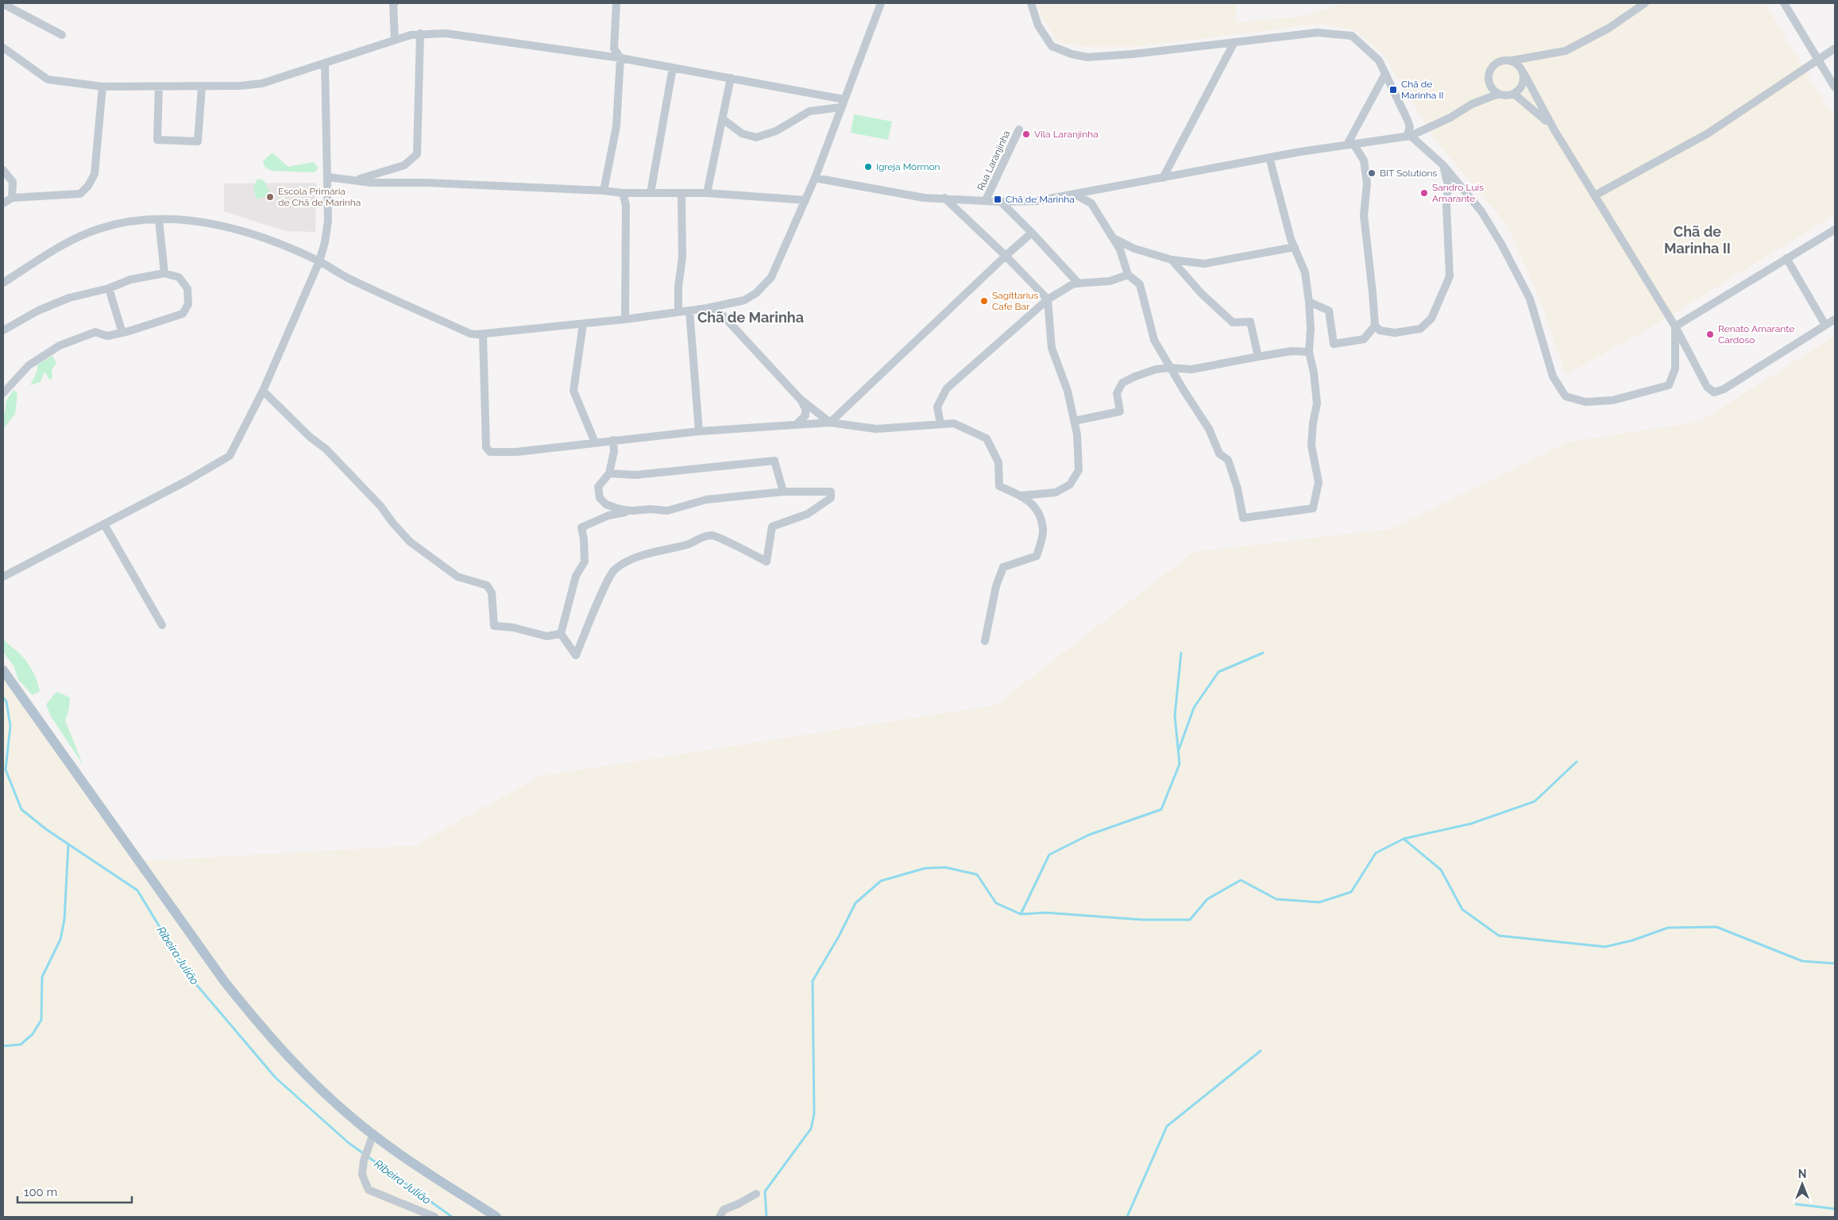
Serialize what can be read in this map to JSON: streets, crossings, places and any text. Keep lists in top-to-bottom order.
{
  "streets": {
    "street": ["Rua Laranjinha"]
  },
  "districts": ["Chã de Marinha II", "Chã de Marinha"],
  "water": ["Ribeira Julião"],
  "places": {
    "transit": ["Chã de Marinha II", "Chã de Marinha"],
    "other": [
      "Vila Laranjinha",
      "Igreja Mórmon",
      "BIT Solutions",
      "Sandro Luís Amarante",
      "Escola Primária de Chã de Marinha",
      "Sagittarius Cafe Bar",
      "Renato Amarante Cardoso"
    ]
  },
  "scale_bar": "100 m",
  "north": "top"
}
